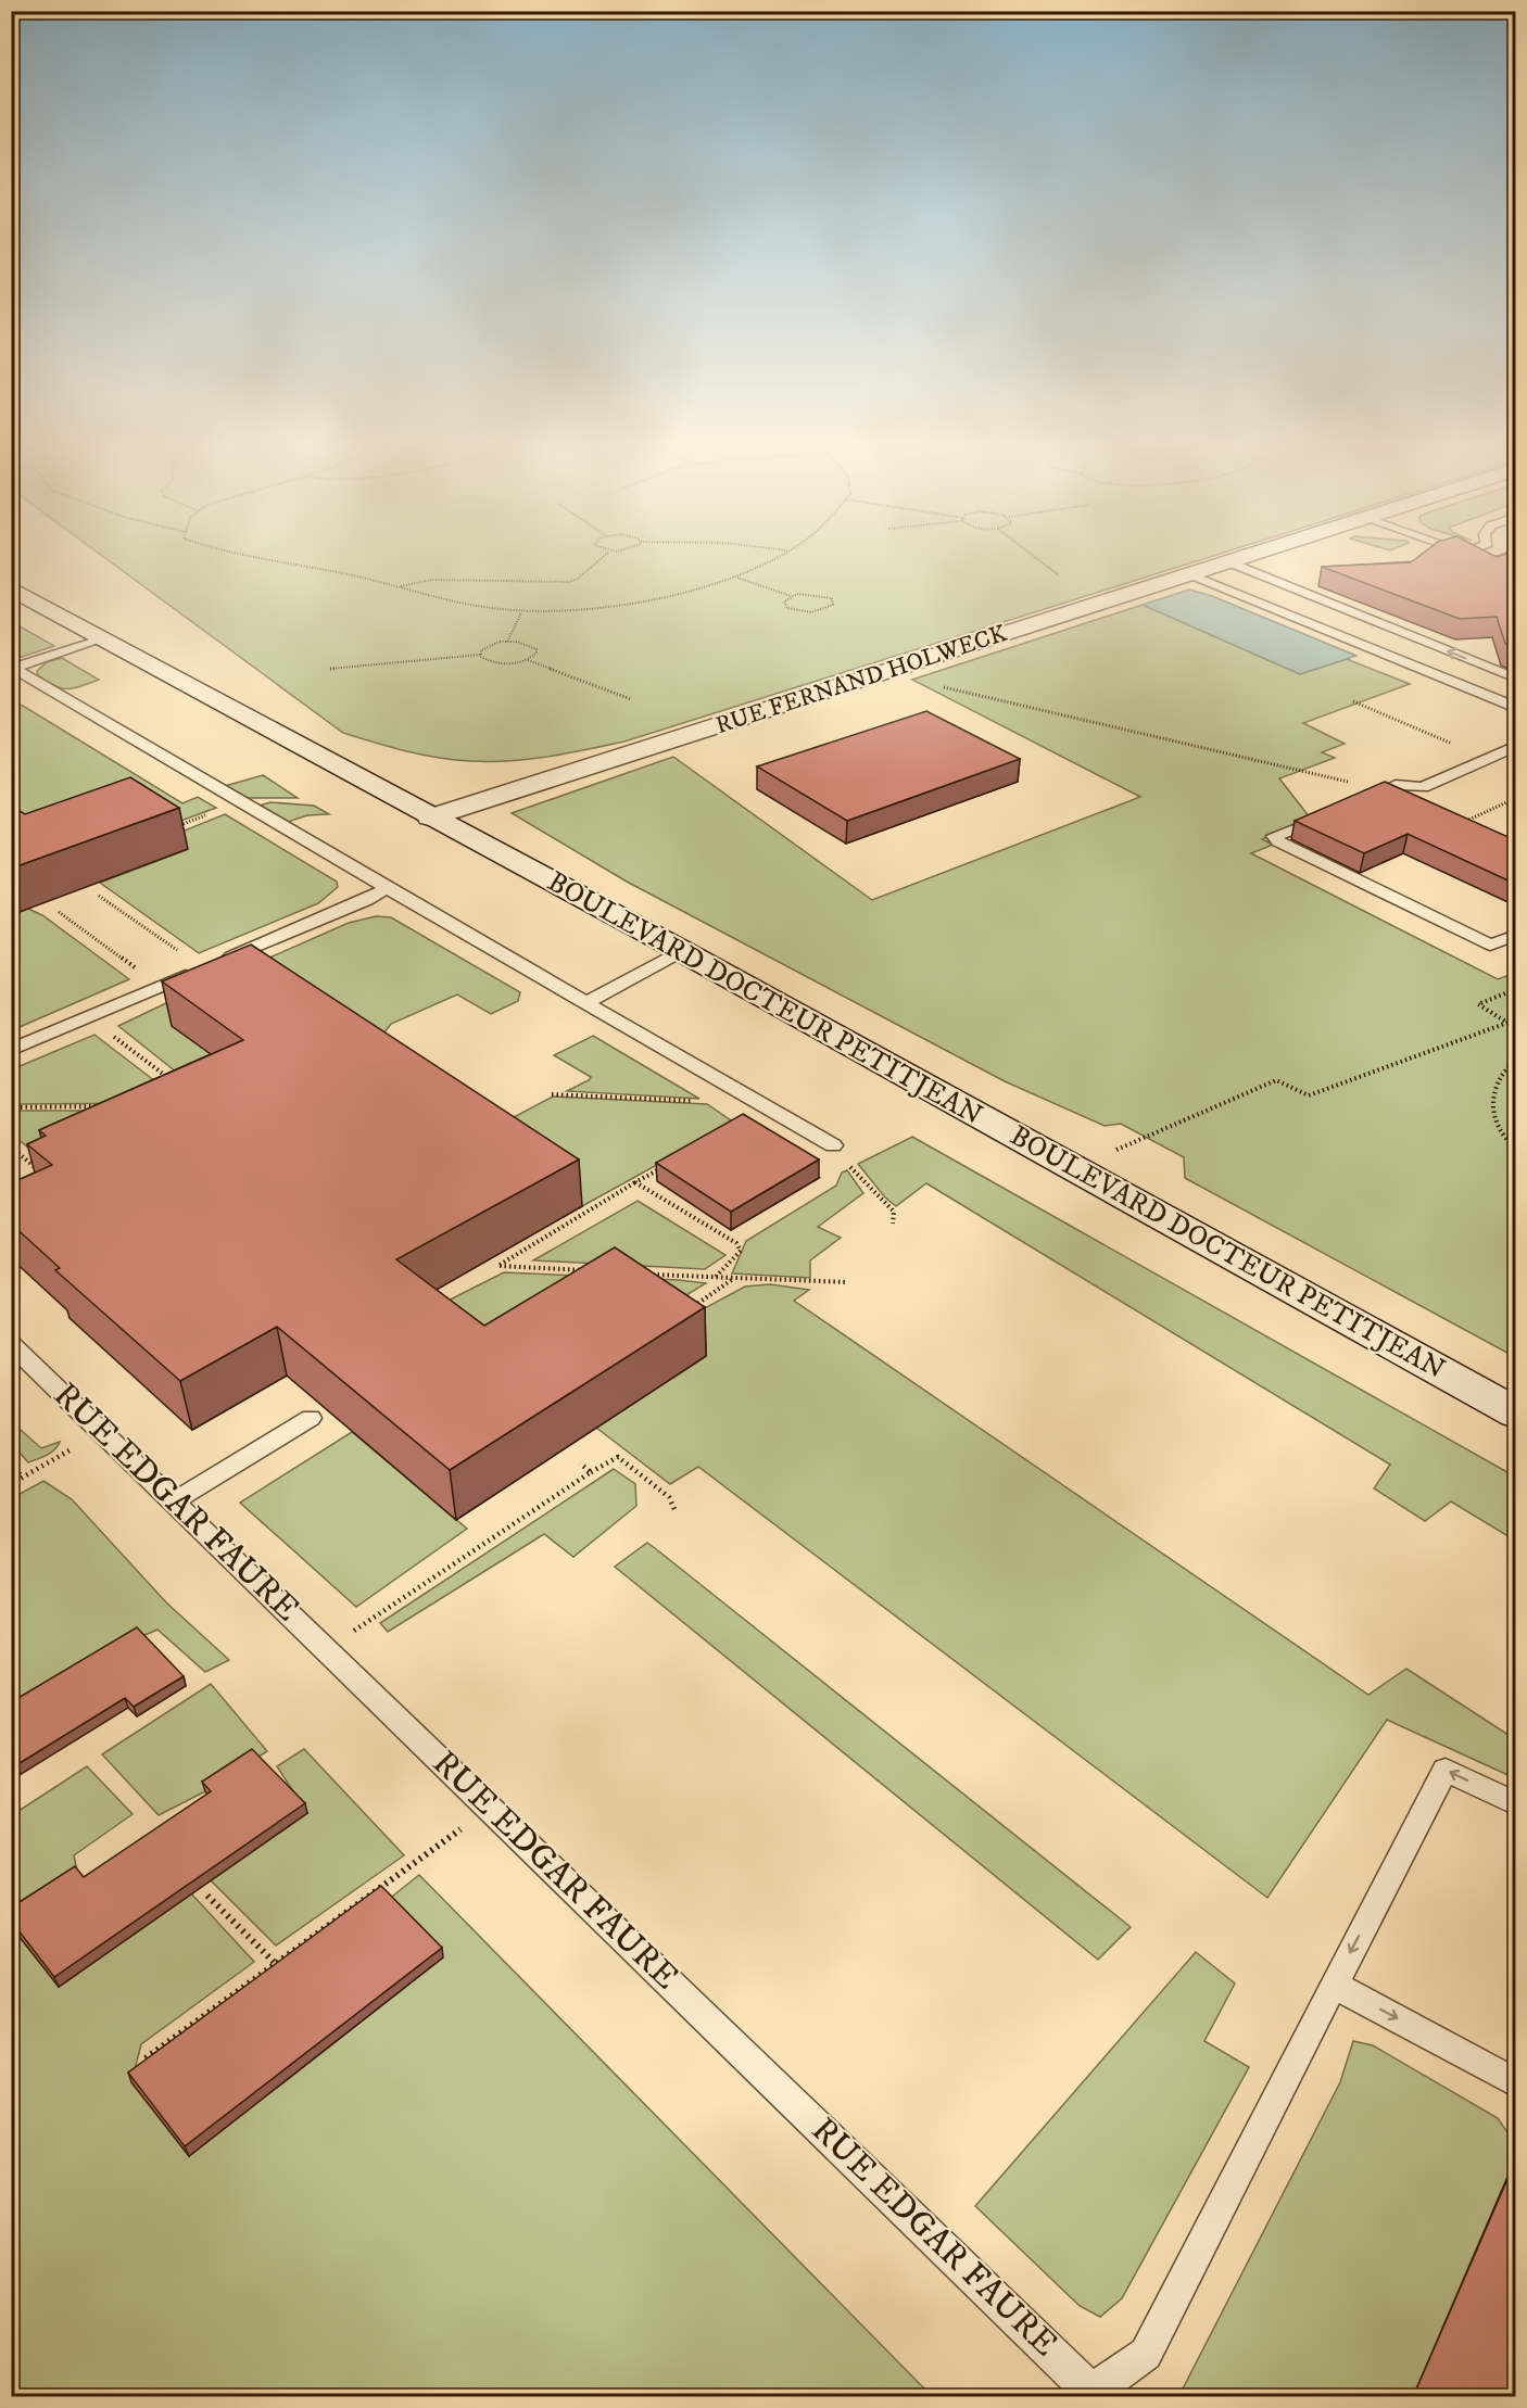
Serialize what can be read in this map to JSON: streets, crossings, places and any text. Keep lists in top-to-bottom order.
{
  "streets": {
    "main road": ["RUE FERNAND HOLWECK", "BOULEVARD DOCTEUR PETITJEAN"],
    "lane": ["RUE EDGAR FAURE"]
  },
  "crossings": [
    ["RUE FERNAND HOLWECK", "BOULEVARD DOCTEUR PETITJEAN"]
  ]
}
